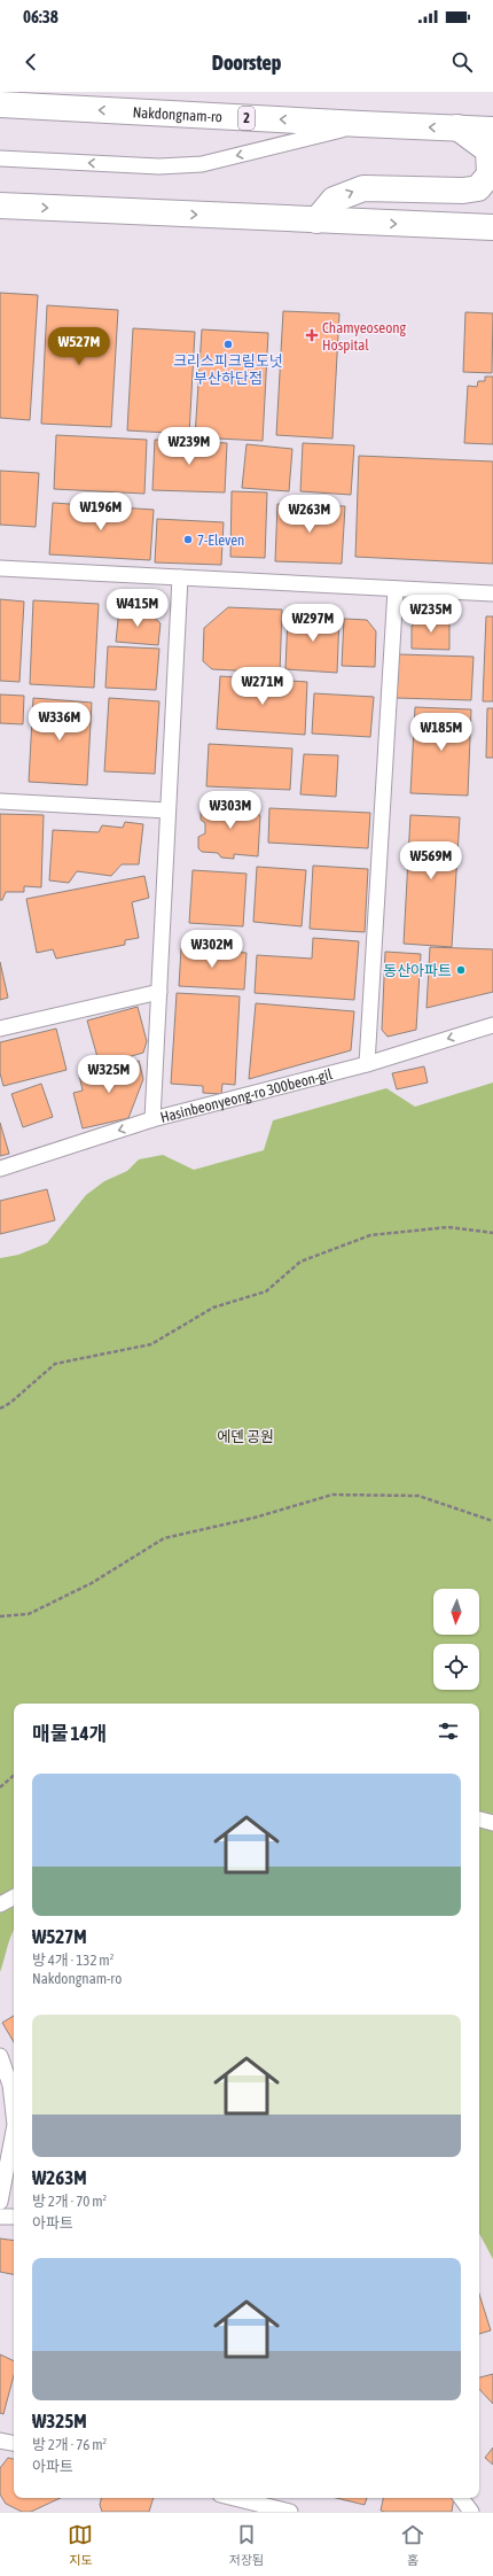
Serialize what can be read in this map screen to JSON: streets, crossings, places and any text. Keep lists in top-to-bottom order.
{
  "streets": {
    "main road": ["Nakdongnam-ro", "2"],
    "lane": ["Hasinbeonyeong-ro 300beon-gil"]
  },
  "parks": ["에덴 공원"],
  "places": {
    "health": ["Chamyeoseong Hospital"],
    "other": ["크리스피크림도넛 부산하단점", "7-Eleven", "동산아파트"]
  },
  "north": "bottom",
  "page": {
    "status": "06:38",
    "header": "Doorstep",
    "price": [
      "₩527M",
      "₩239M",
      "₩196M",
      "₩263M",
      "₩415M",
      "₩235M",
      "₩297M",
      "₩271M",
      "₩336M",
      "₩185M",
      "₩303M",
      "₩569M",
      "₩302M",
      "₩325M"
    ],
    "heading": "매물 14개",
    "list": [
      {
        "name": "₩527M",
        "note": "방 4개 · 132 m² · Nakdongnam-ro"
      },
      {
        "name": "₩263M",
        "note": "방 2개 · 70 m² · 아파트"
      },
      {
        "name": "₩325M",
        "note": "방 2개 · 76 m² · 아파트"
      }
    ],
    "tabs": ["지도", "저장됨", "홈"]
  }
}
